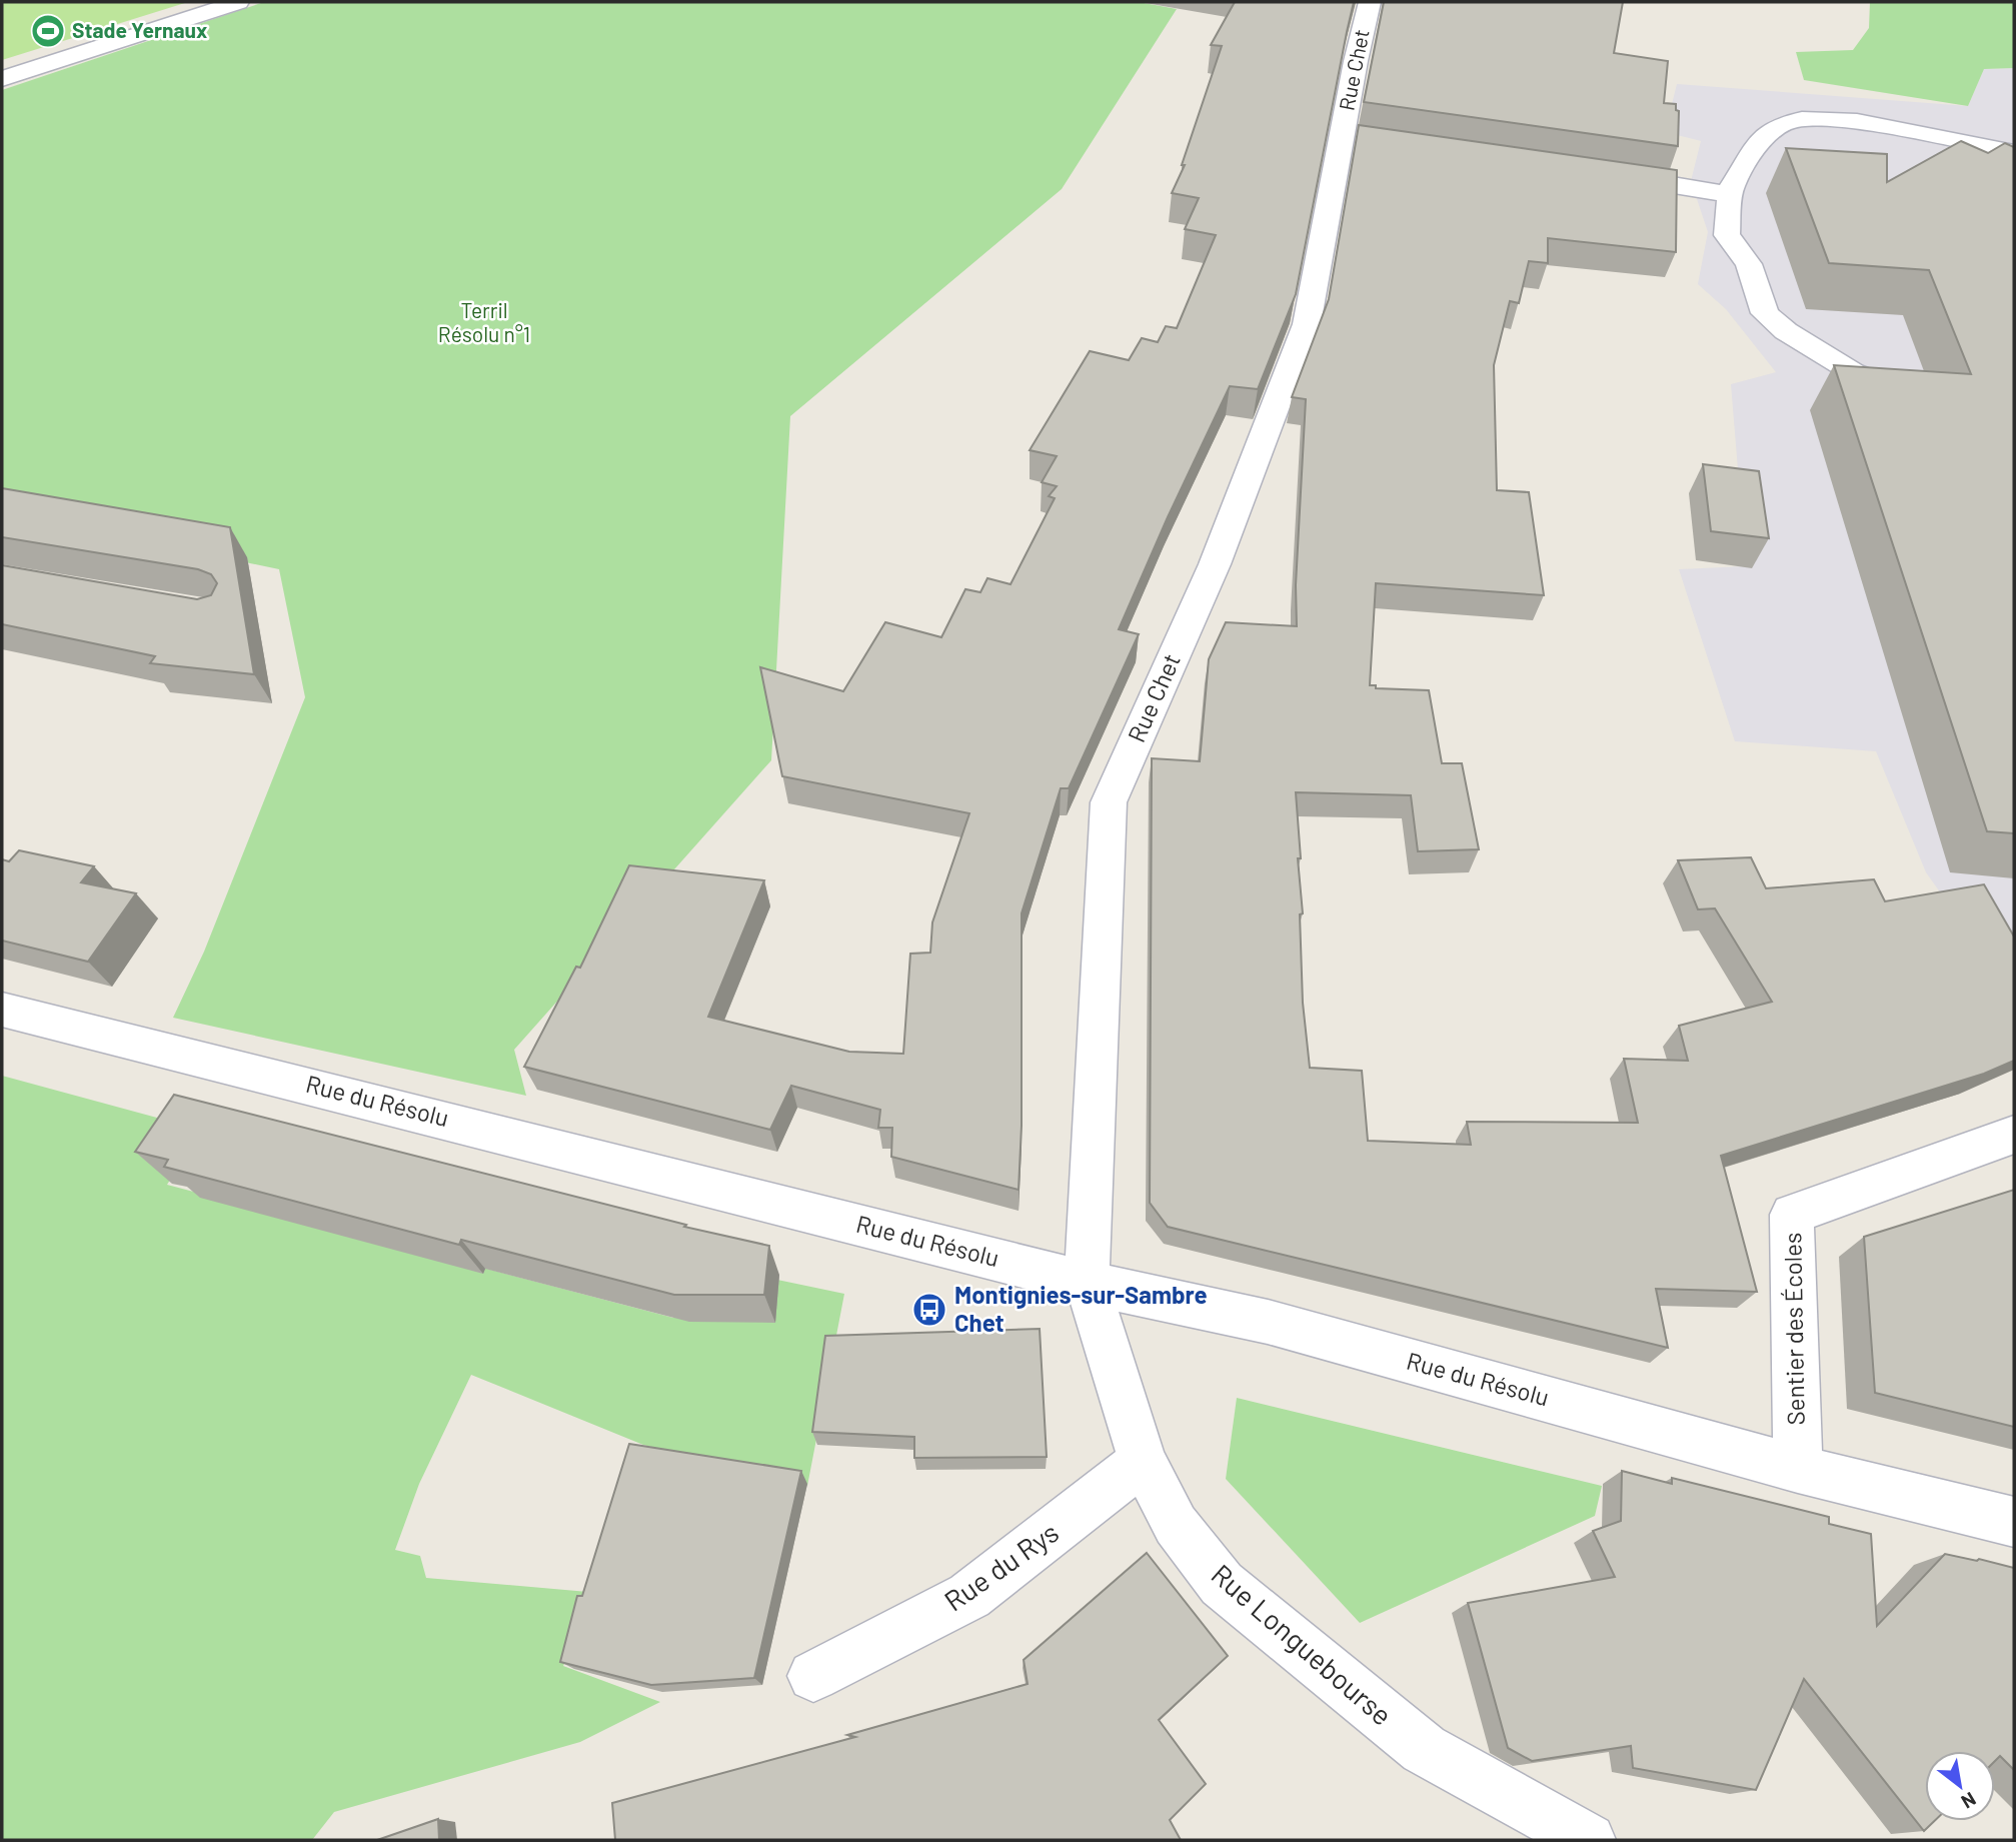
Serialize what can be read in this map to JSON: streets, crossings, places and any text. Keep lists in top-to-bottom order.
{
  "streets": {
    "street": [
      "Rue Chet",
      "Rue du Résolu",
      "Sentier des Écoles",
      "Rue du Rys",
      "Rue Longuebourse"
    ]
  },
  "crossings": [
    ["Rue Chet", "Rue du Résolu"],
    ["Rue Chet", "Rue Longuebourse"],
    ["Rue du Résolu", "Sentier des Écoles"],
    ["Rue du Résolu", "Rue Longuebourse"],
    ["Rue du Rys", "Rue Longuebourse"]
  ],
  "parks": ["Terril Résolu n°1"],
  "places": {
    "sports": ["Stade Yernaux"],
    "bus stop": ["Montignies-sur-Sambre Chet"]
  },
  "north": "bottom right"
}
